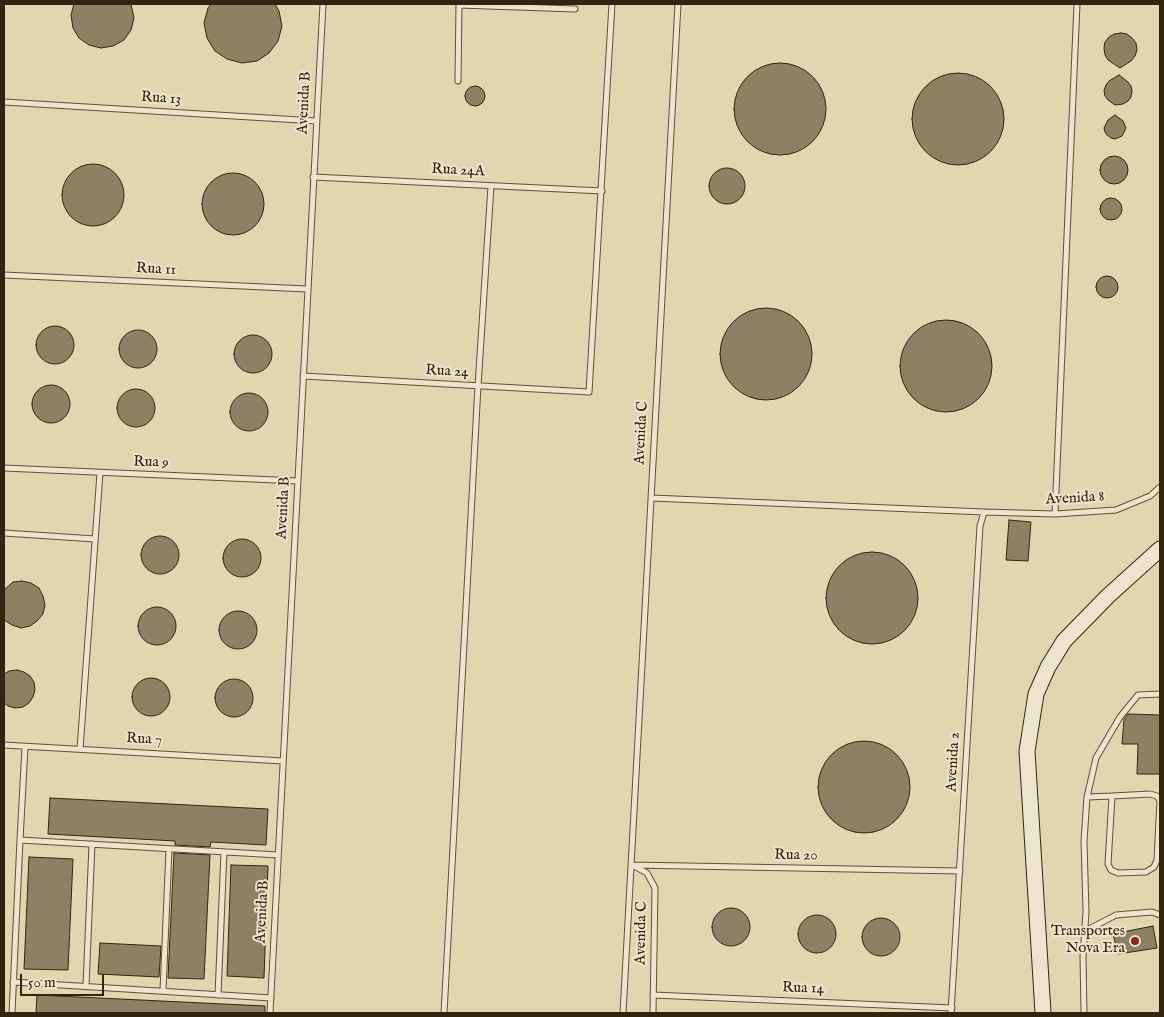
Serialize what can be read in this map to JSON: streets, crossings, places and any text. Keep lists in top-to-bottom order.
{
  "streets": {
    "lane": [
      "Rua 13",
      "Avenida B",
      "Rua 24A",
      "Rua 11",
      "Rua 24",
      "Avenida C",
      "Rua 9",
      "Avenida 8",
      "Rua 7",
      "Avenida 2",
      "Rua 20",
      "Rua 14"
    ]
  },
  "crossings": [
    ["Rua 13", "Avenida B"],
    ["Avenida B", "Rua 24A"],
    ["Avenida B", "Rua 11"],
    ["Avenida B", "Rua 24"],
    ["Avenida B", "Rua 9"],
    ["Avenida B", "Rua 7"],
    ["Rua 24A", "Rua 24"],
    ["Avenida C", "Avenida 8"],
    ["Avenida C", "Rua 20"],
    ["Avenida C", "Rua 14"],
    ["Avenida 8", "Avenida 2"],
    ["Avenida 2", "Rua 20"],
    ["Avenida 2", "Rua 14"]
  ],
  "places": ["Transportes Nova Era"],
  "scale_bar": "50 m"
}
